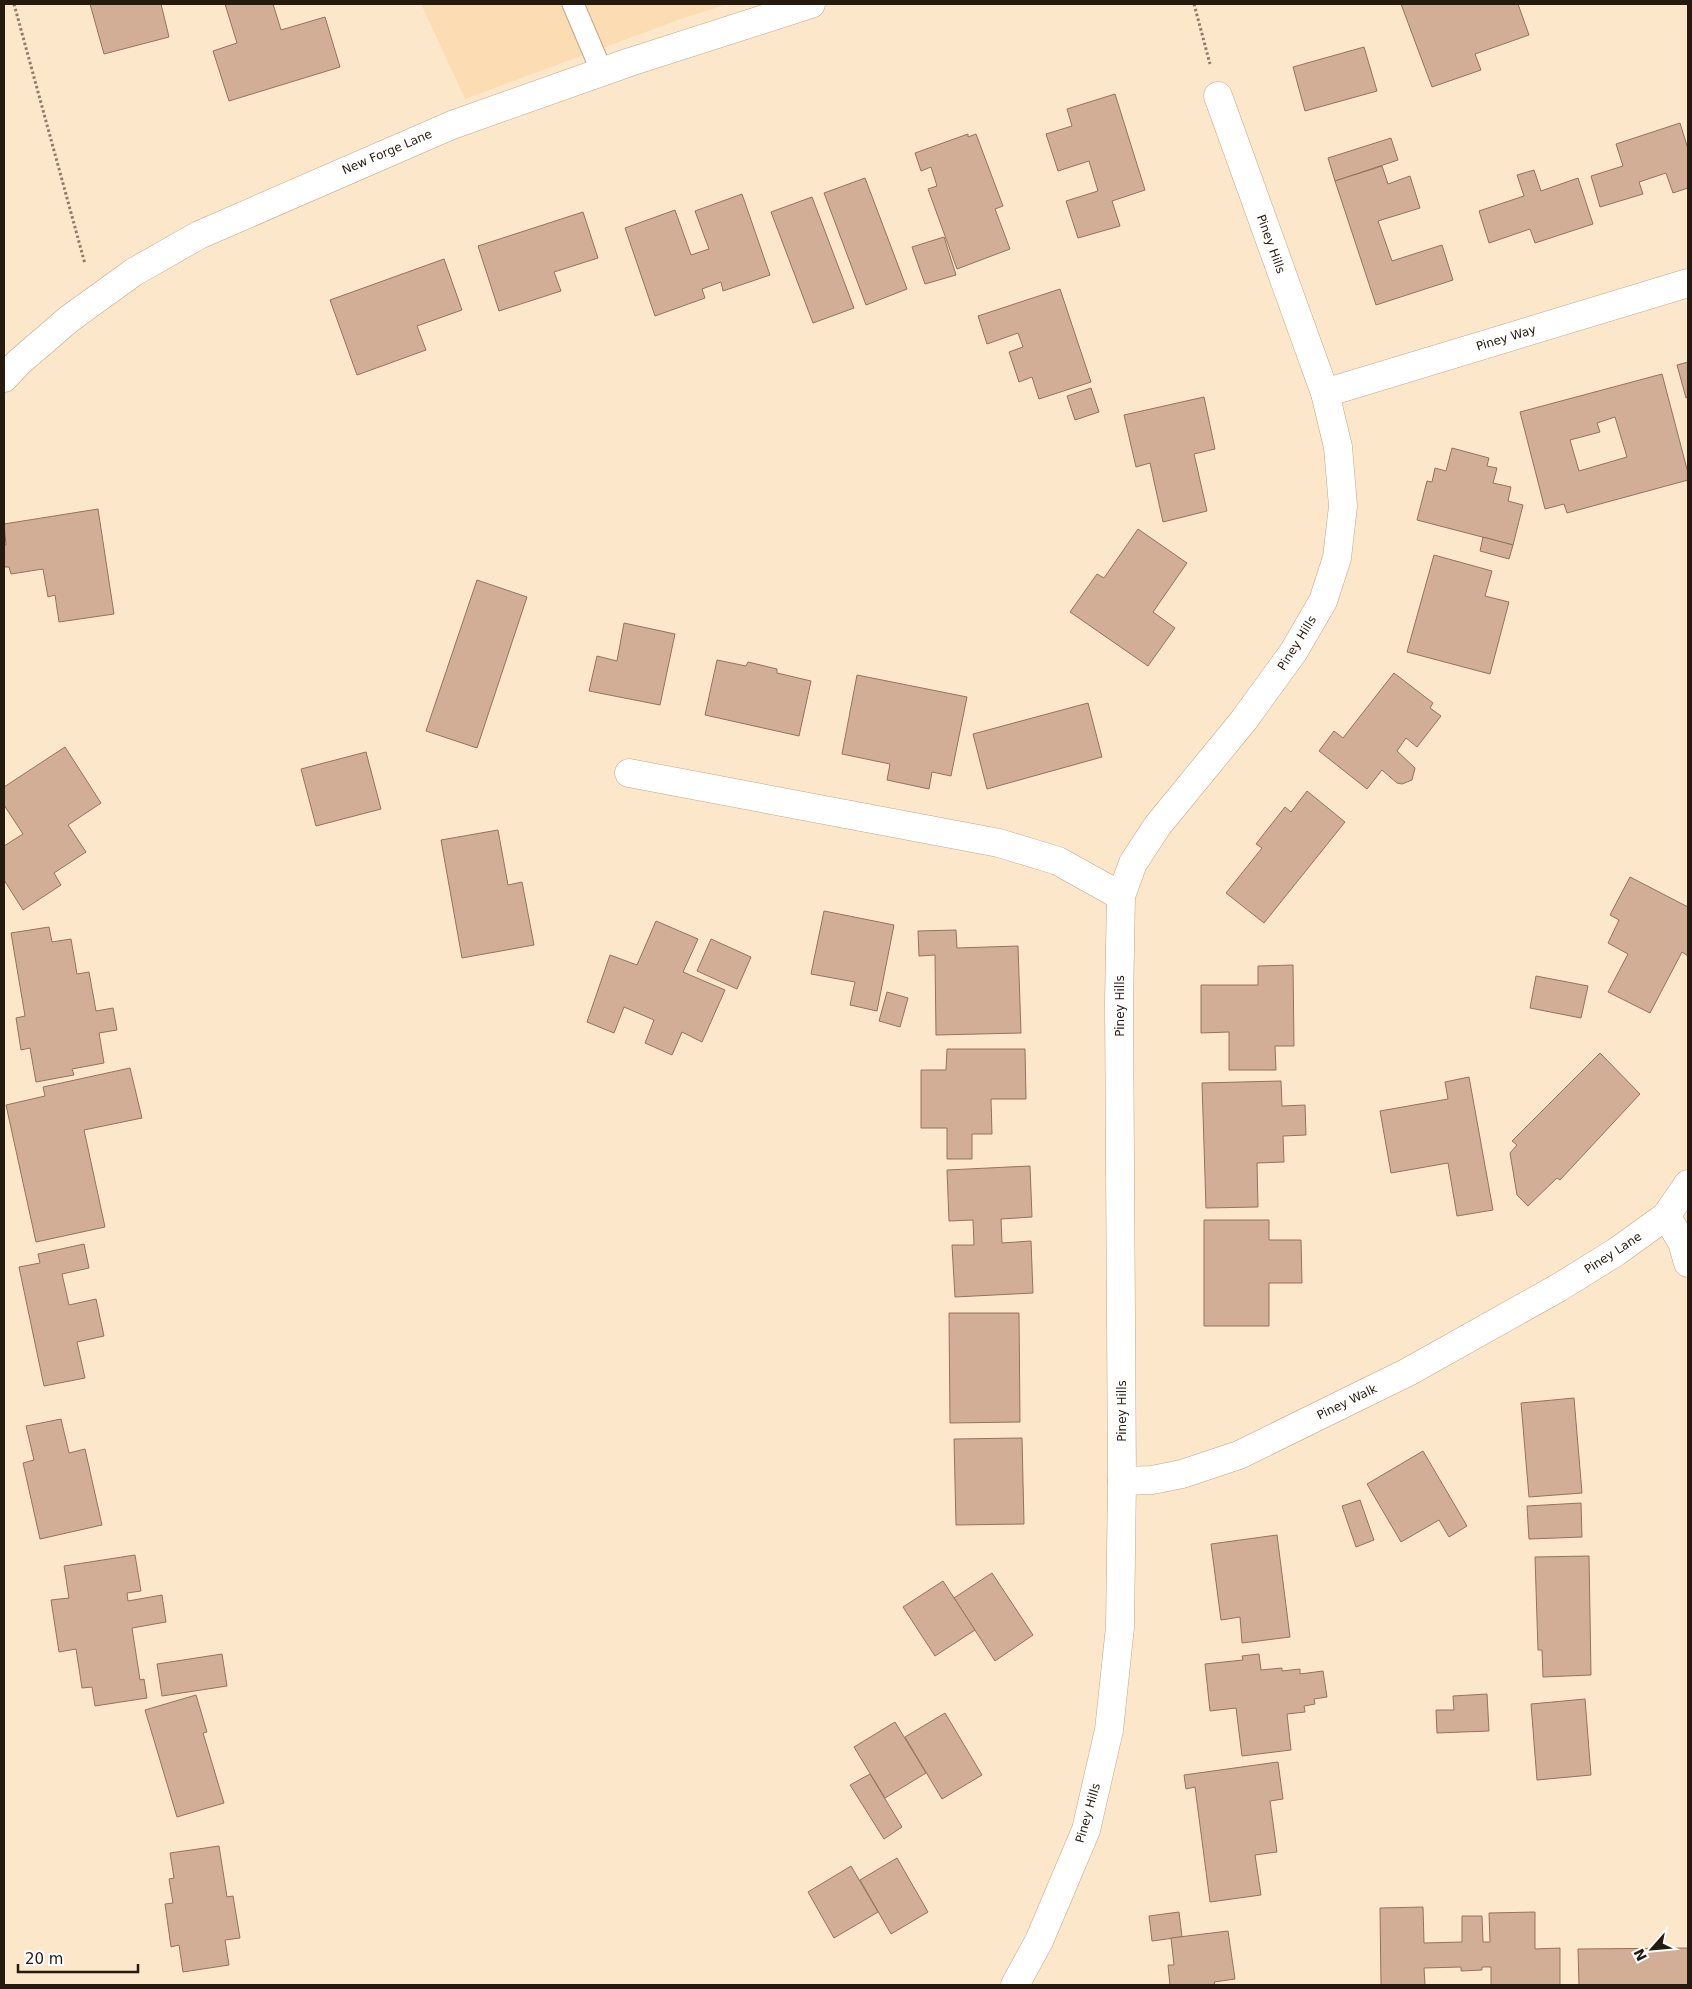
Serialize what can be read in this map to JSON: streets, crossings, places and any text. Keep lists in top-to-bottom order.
{
  "streets": {
    "street": [
      "New Forge Lane",
      "Piney Hills",
      "Piney Way",
      "Piney Lane",
      "Piney Walk"
    ]
  },
  "crossings": [
    ["Piney Hills", "Piney Way"],
    ["Piney Hills", "Piney Walk"],
    ["Piney Lane", "Piney Walk"]
  ],
  "scale_bar": "20 m",
  "north": "bottom left"
}
